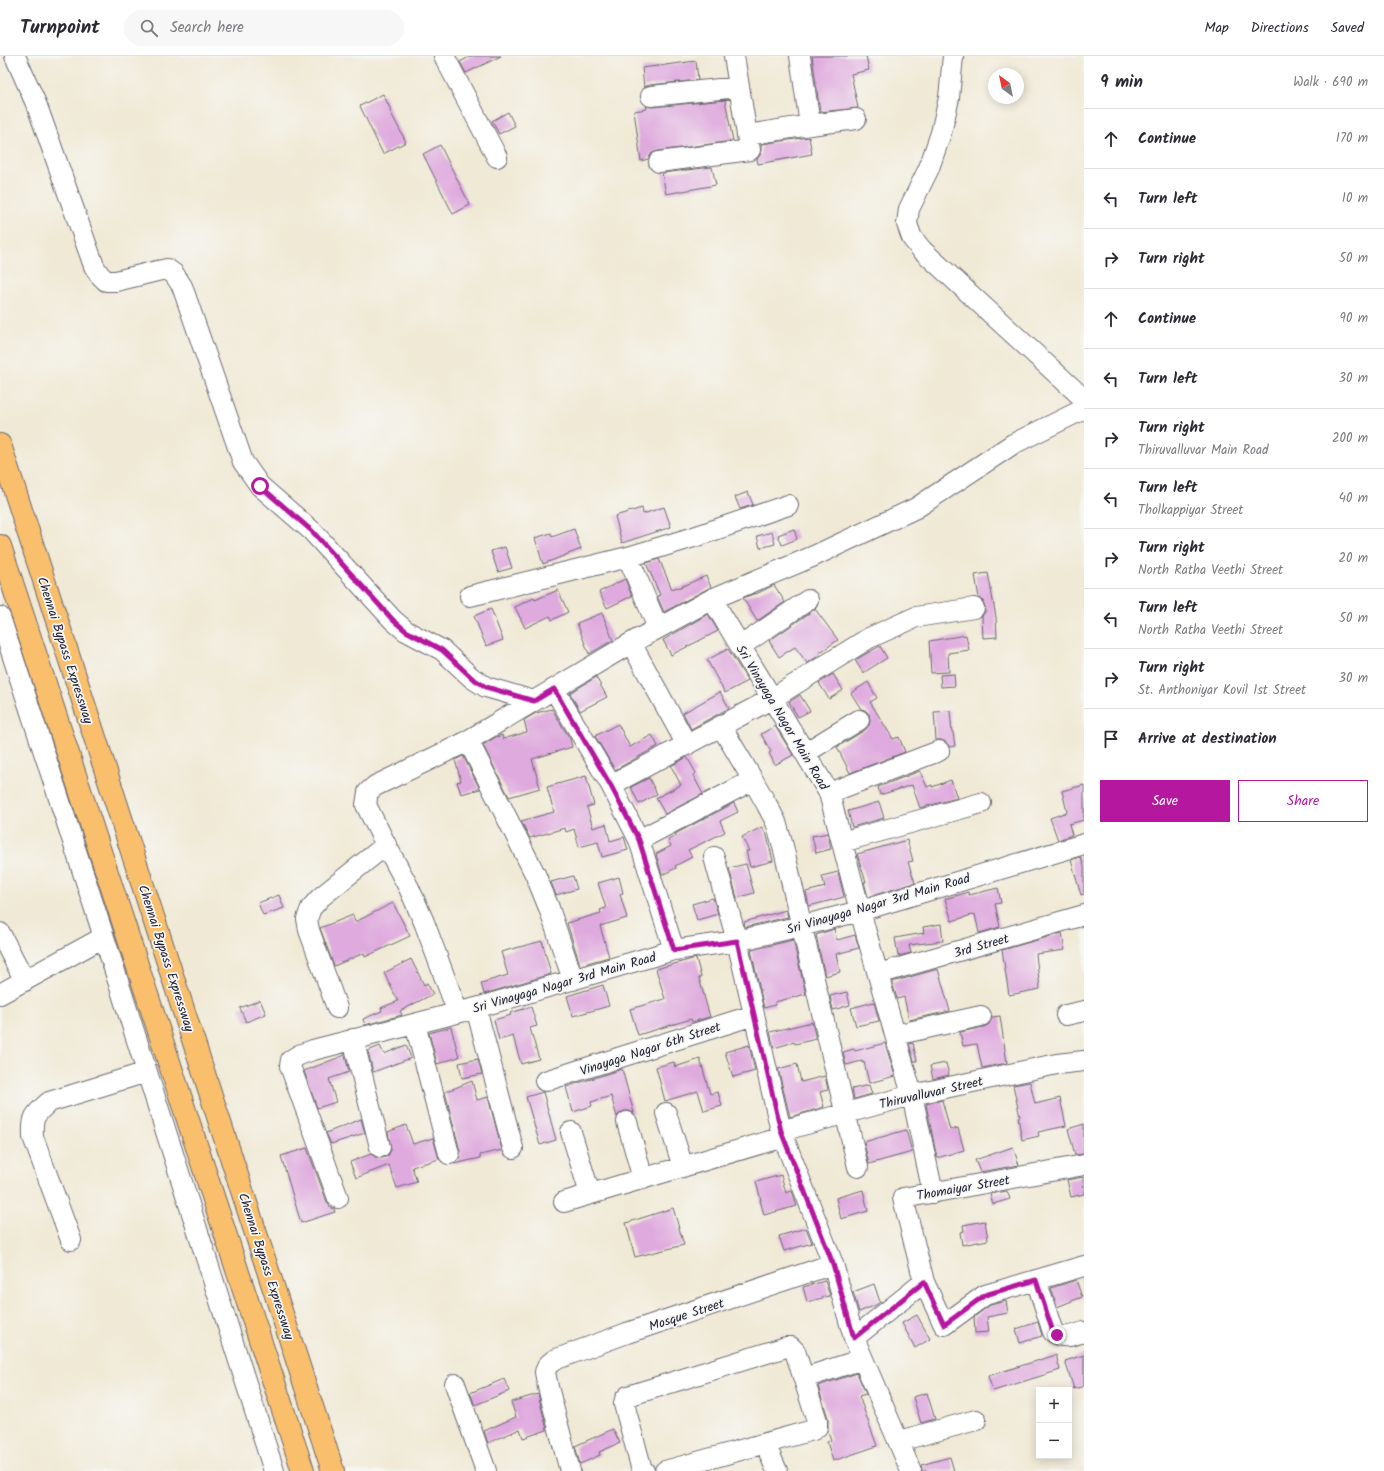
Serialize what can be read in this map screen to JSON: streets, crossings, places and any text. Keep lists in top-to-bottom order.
{
  "streets": {
    "highway": ["Chennai Bypass Expressway"],
    "street": [
      "Sri Vinayaga Nagar Main Road",
      "Sri Vinayaga Nagar 3rd Main Road",
      "3rd Street",
      "Vinayaga Nagar 6th Street",
      "Thiruvalluvar Street",
      "Thomaiyar Street",
      "Mosque Street"
    ]
  },
  "crossings": [
    ["Sri Vinayaga Nagar Main Road", "Sri Vinayaga Nagar 3rd Main Road"],
    ["Sri Vinayaga Nagar Main Road", "3rd Street"],
    ["Sri Vinayaga Nagar Main Road", "Thiruvalluvar Street"],
    ["Sri Vinayaga Nagar Main Road", "Thomaiyar Street"]
  ],
  "north": "top left",
  "page": {
    "header": "Turnpoint",
    "search": "Search here",
    "nav": ["Map", "Directions", "Saved"],
    "heading": ["9 min", "Walk · 690 m"],
    "list": [
      ["Continue", "170 m"],
      ["Turn left", "10 m"],
      ["Turn right", "50 m"],
      ["Continue", "90 m"],
      ["Turn left", "30 m"],
      ["Turn right", "Thiruvalluvar Main Road", "200 m"],
      ["Turn left", "Tholkappiyar Street", "40 m"],
      ["Turn right", "North Ratha Veethi Street", "20 m"],
      ["Turn left", "North Ratha Veethi Street", "50 m"],
      ["Turn right", "St. Anthoniyar Kovil 1st Street", "30 m"],
      "Arrive at destination"
    ],
    "buttons": ["Save", "Share"],
    "map_buttons": ["+", "−"]
  }
}
